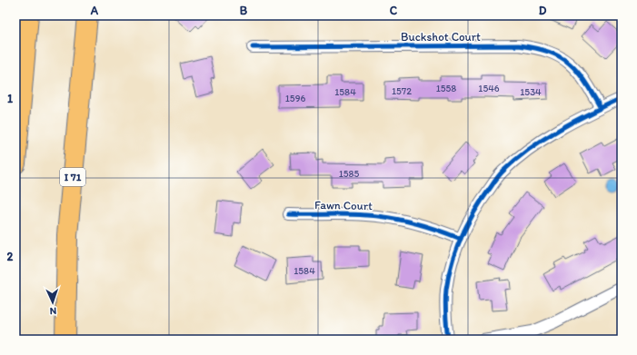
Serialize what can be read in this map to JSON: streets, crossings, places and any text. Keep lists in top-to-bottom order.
{
  "streets": {
    "highway": ["I 71"],
    "street": ["Buckshot Court", "Fawn Court"]
  },
  "house_numbers": [
    "1558",
    "1546",
    "1572",
    "1584",
    "1534",
    "1596",
    "1585",
    "1584"
  ],
  "north": "bottom",
  "grid": {
    "columns": [
      "A",
      "B",
      "C",
      "D"
    ],
    "rows": ["1", "2"]
  }
}
